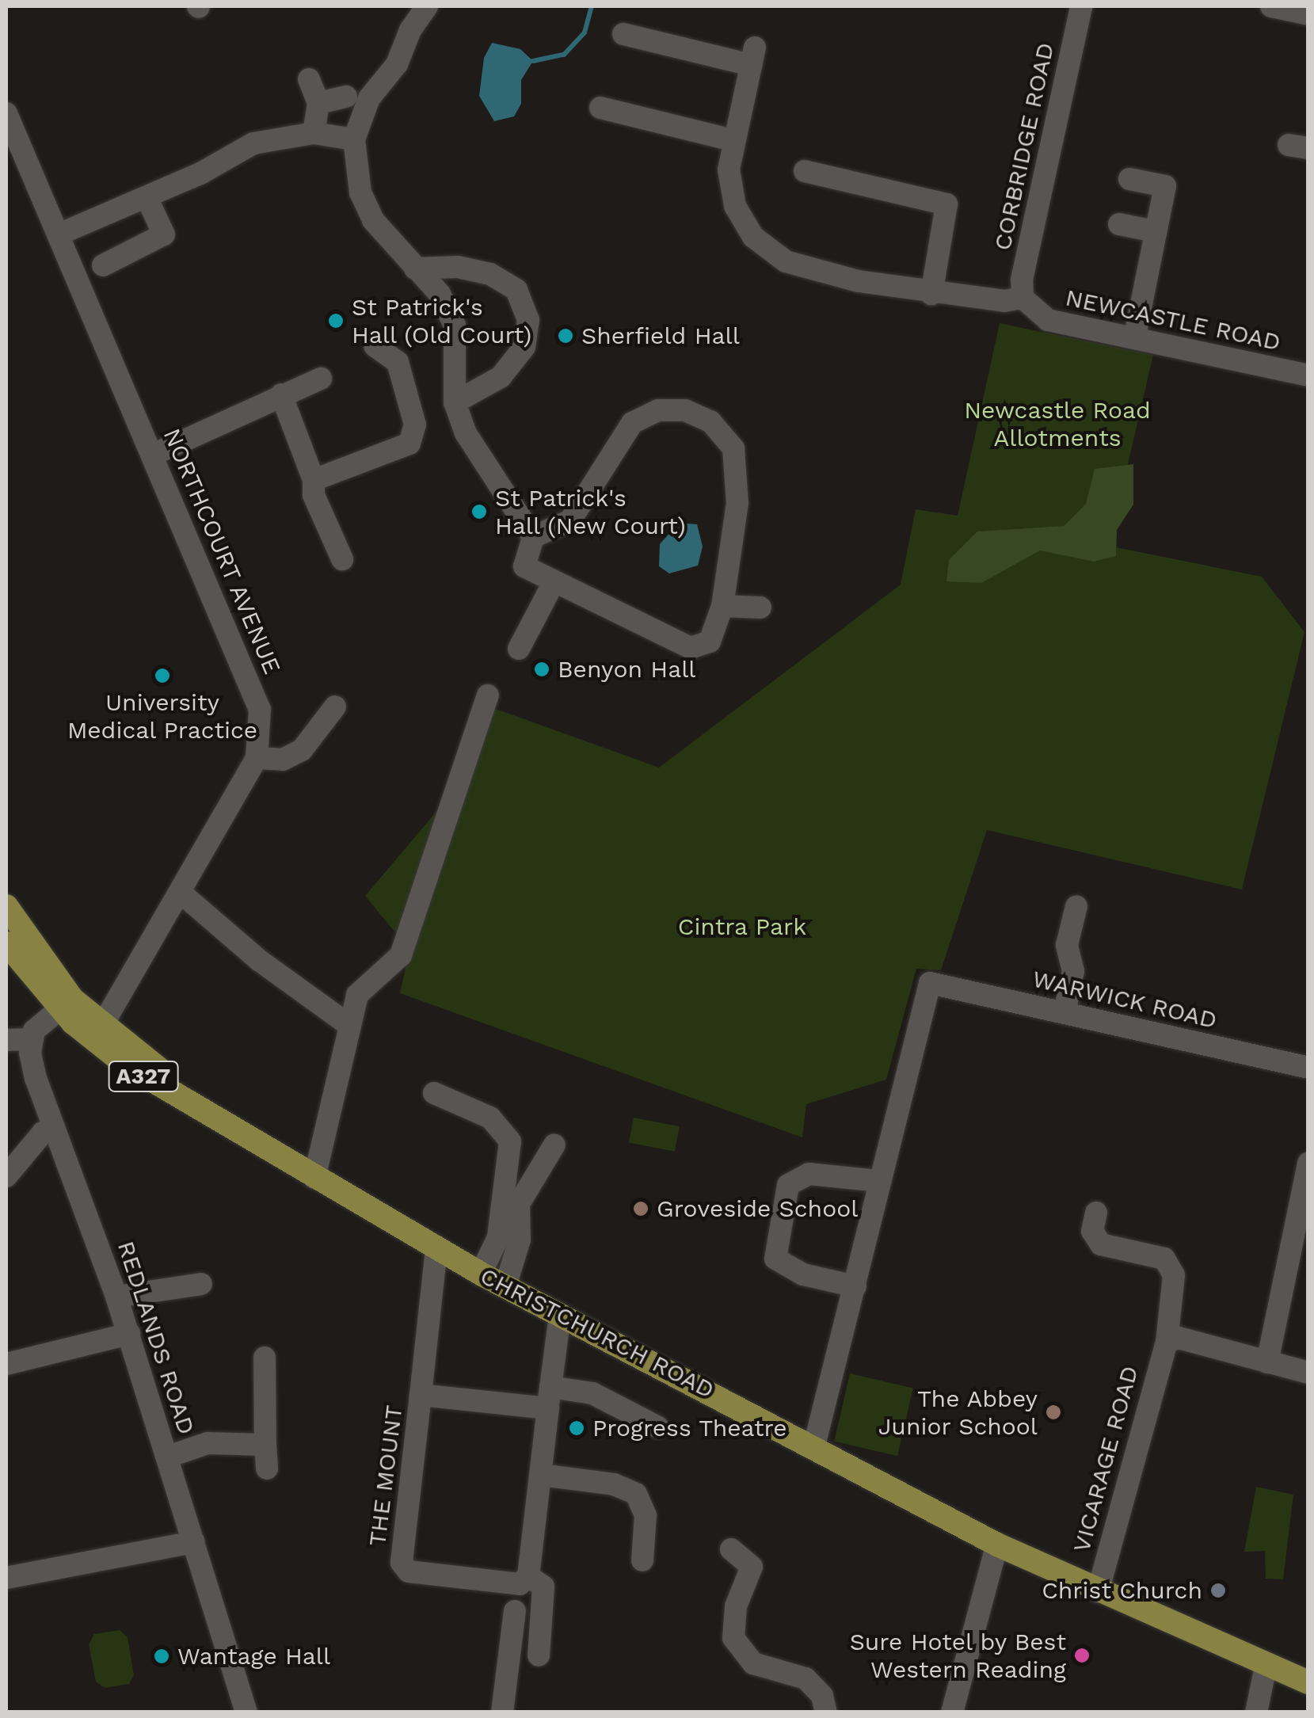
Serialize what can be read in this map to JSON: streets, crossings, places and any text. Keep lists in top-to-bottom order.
{
  "streets": {
    "main road": ["A327", "CHRISTCHURCH ROAD"],
    "street": [
      "CORBRIDGE ROAD",
      "NEWCASTLE ROAD",
      "NORTHCOURT AVENUE",
      "WARWICK ROAD",
      "REDLANDS ROAD",
      "VICARAGE ROAD",
      "THE MOUNT"
    ]
  },
  "crossings": [
    ["CORBRIDGE ROAD", "NEWCASTLE ROAD"],
    ["NORTHCOURT AVENUE", "CHRISTCHURCH ROAD"],
    ["A327", "CHRISTCHURCH ROAD"],
    ["CHRISTCHURCH ROAD", "VICARAGE ROAD"],
    ["CHRISTCHURCH ROAD", "THE MOUNT"]
  ],
  "parks": ["Newcastle Road Allotments", "Cintra Park"],
  "places": [
    "St Patrick's Hall (Old Court)",
    "Sherfield Hall",
    "St Patrick's Hall (New Court)",
    "Benyon Hall",
    "University Medical Practice",
    "Groveside School",
    "The Abbey Junior School",
    "Progress Theatre",
    "Christ Church",
    "Sure Hotel by Best Western Reading",
    "Wantage Hall"
  ]
}
